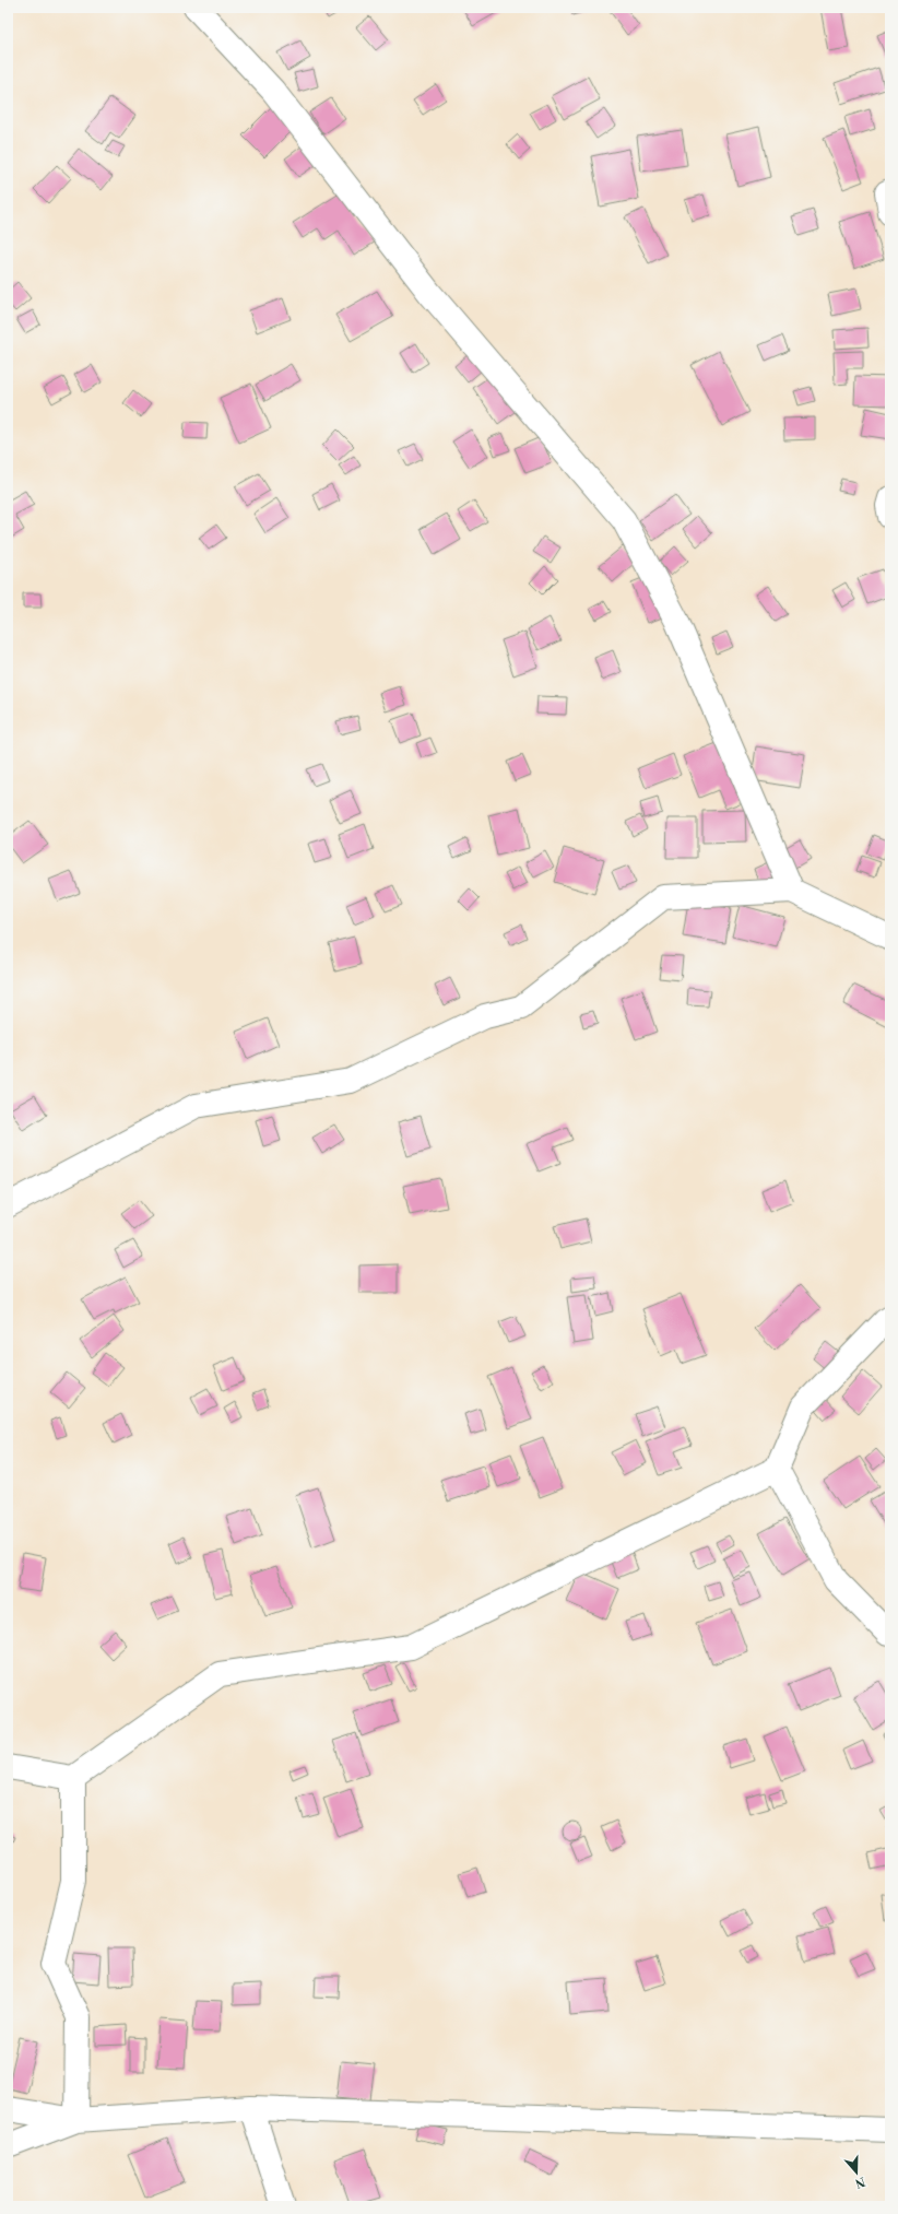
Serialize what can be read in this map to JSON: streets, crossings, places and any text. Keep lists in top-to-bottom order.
{
  "north": "bottom"
}
